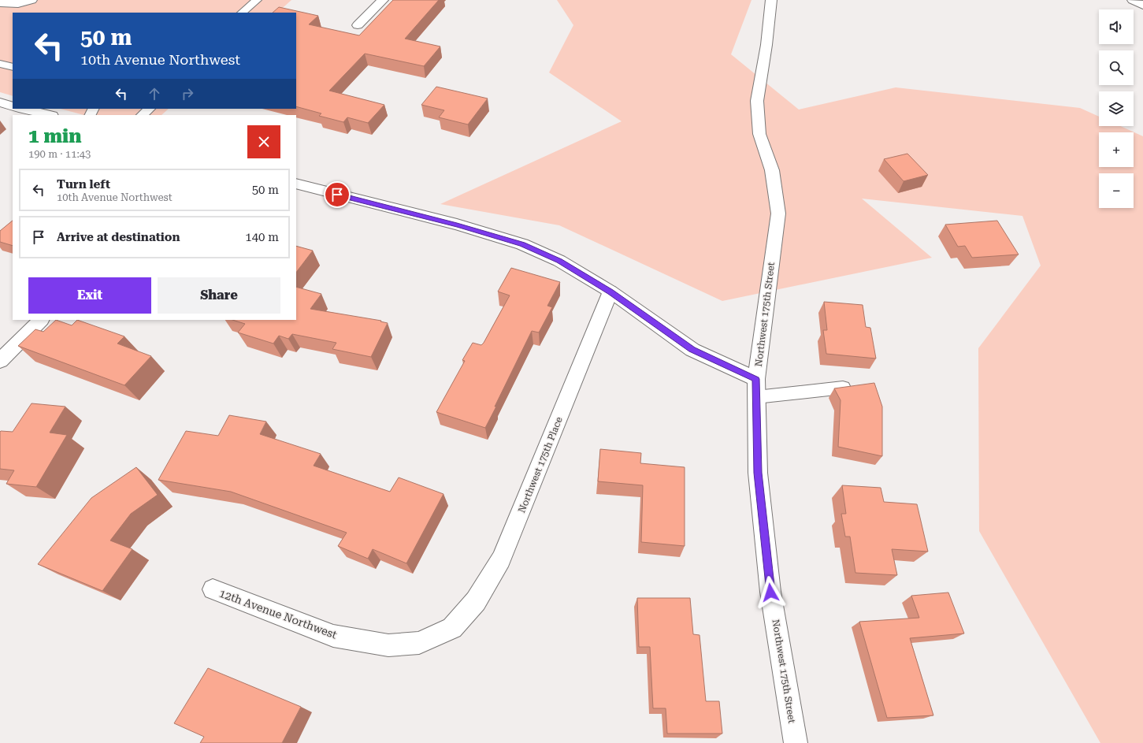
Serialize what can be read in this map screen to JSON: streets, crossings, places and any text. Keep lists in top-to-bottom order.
{
  "streets": {
    "street": ["Northwest 175th Street", "Northwest 175th Place", "12th Avenue Northwest"]
  },
  "crossings": [
    ["Northwest 175th Place", "12th Avenue Northwest"]
  ],
  "page": {
    "map_buttons": ["+", "−"],
    "turn": ["50 m", "10th Avenue Northwest"],
    "heading": ["1 min", "190 m · 11:43"],
    "list": [
      {
        "name": "Turn left",
        "note": "10th Avenue Northwest",
        "value": "50 m"
      },
      {
        "name": "Arrive at destination",
        "value": "140 m"
      }
    ],
    "buttons": ["Exit", "Share"]
  }
}
